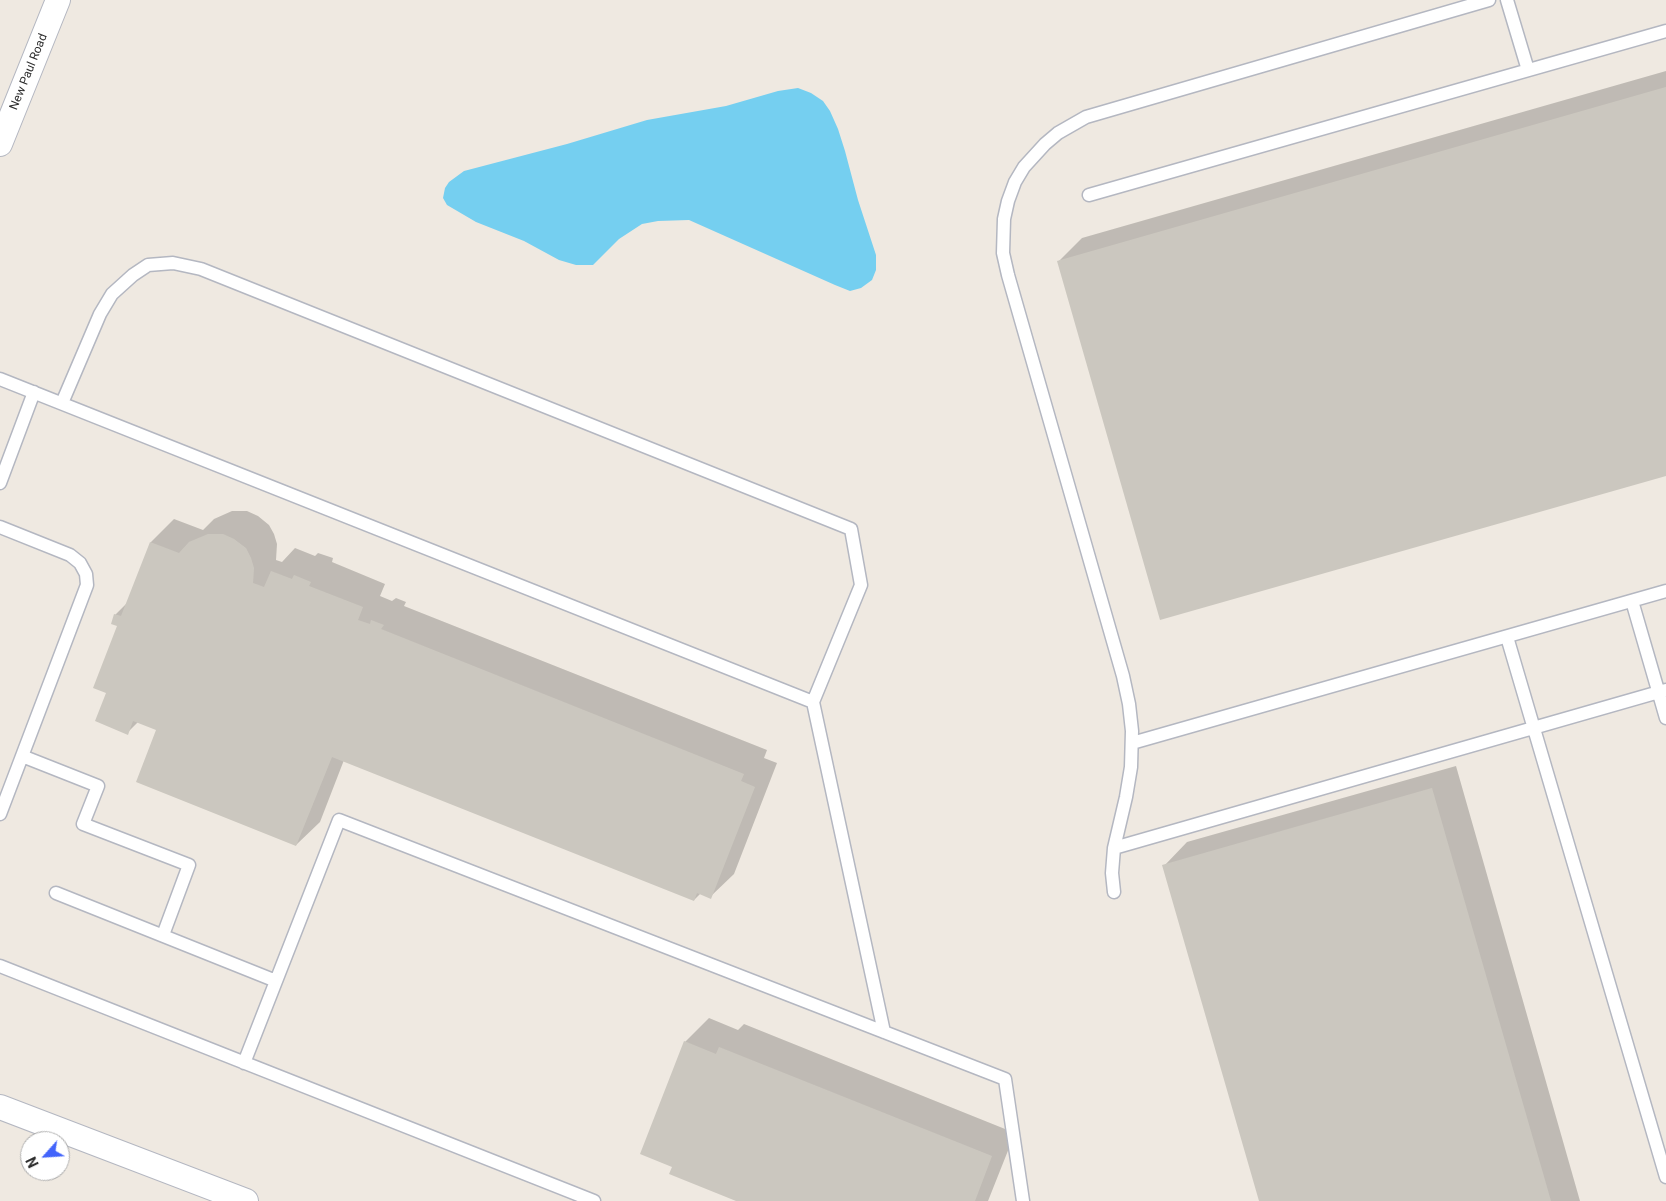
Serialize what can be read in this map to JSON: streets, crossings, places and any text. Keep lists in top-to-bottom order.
{
  "streets": {
    "street": ["New Paul Road"]
  },
  "north": "bottom left"
}
